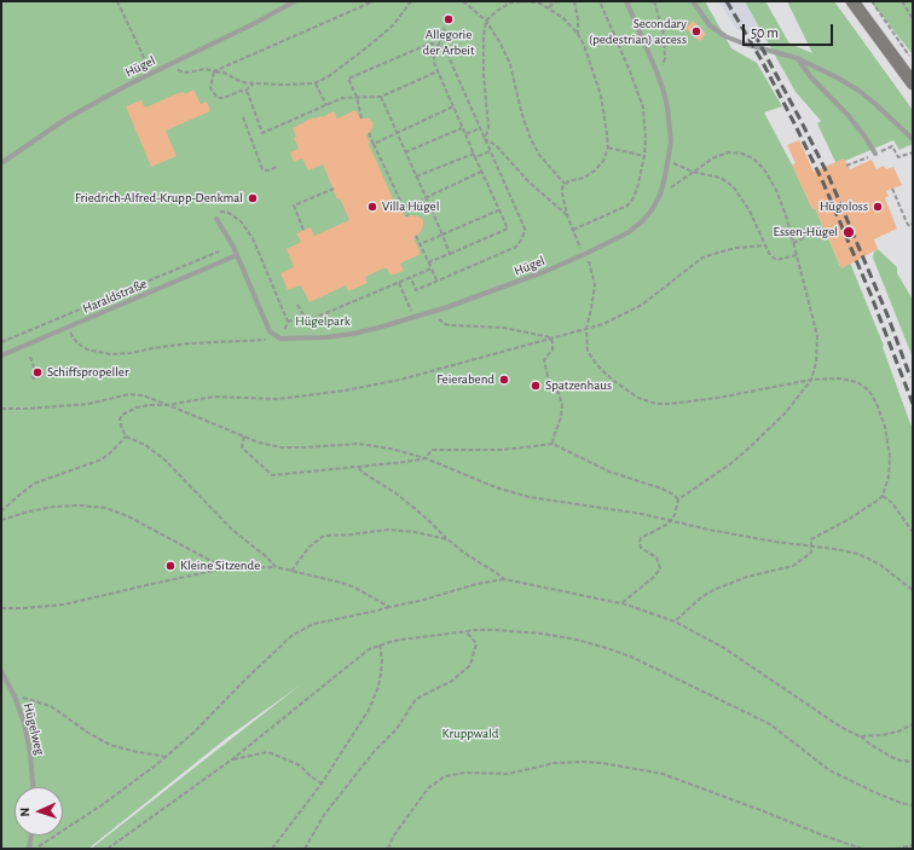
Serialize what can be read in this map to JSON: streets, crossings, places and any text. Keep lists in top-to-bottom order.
{
  "streets": {
    "lane": ["Hügel", "Haraldstraße", "Hügelweg"]
  },
  "parks": ["Hügelpark", "Kruppwald"],
  "places": [
    "Allegorie der Arbeit",
    "Secondary (pedestrian) access",
    "Friedrich-Alfred-Krupp-Denkmal",
    "Villa Hügel",
    "Hügoloss",
    "Essen-Hügel",
    "Schiffspropeller",
    "Feierabend",
    "Spatzenhaus",
    "Kleine Sitzende"
  ],
  "scale_bar": "50 m",
  "north": "left"
}
